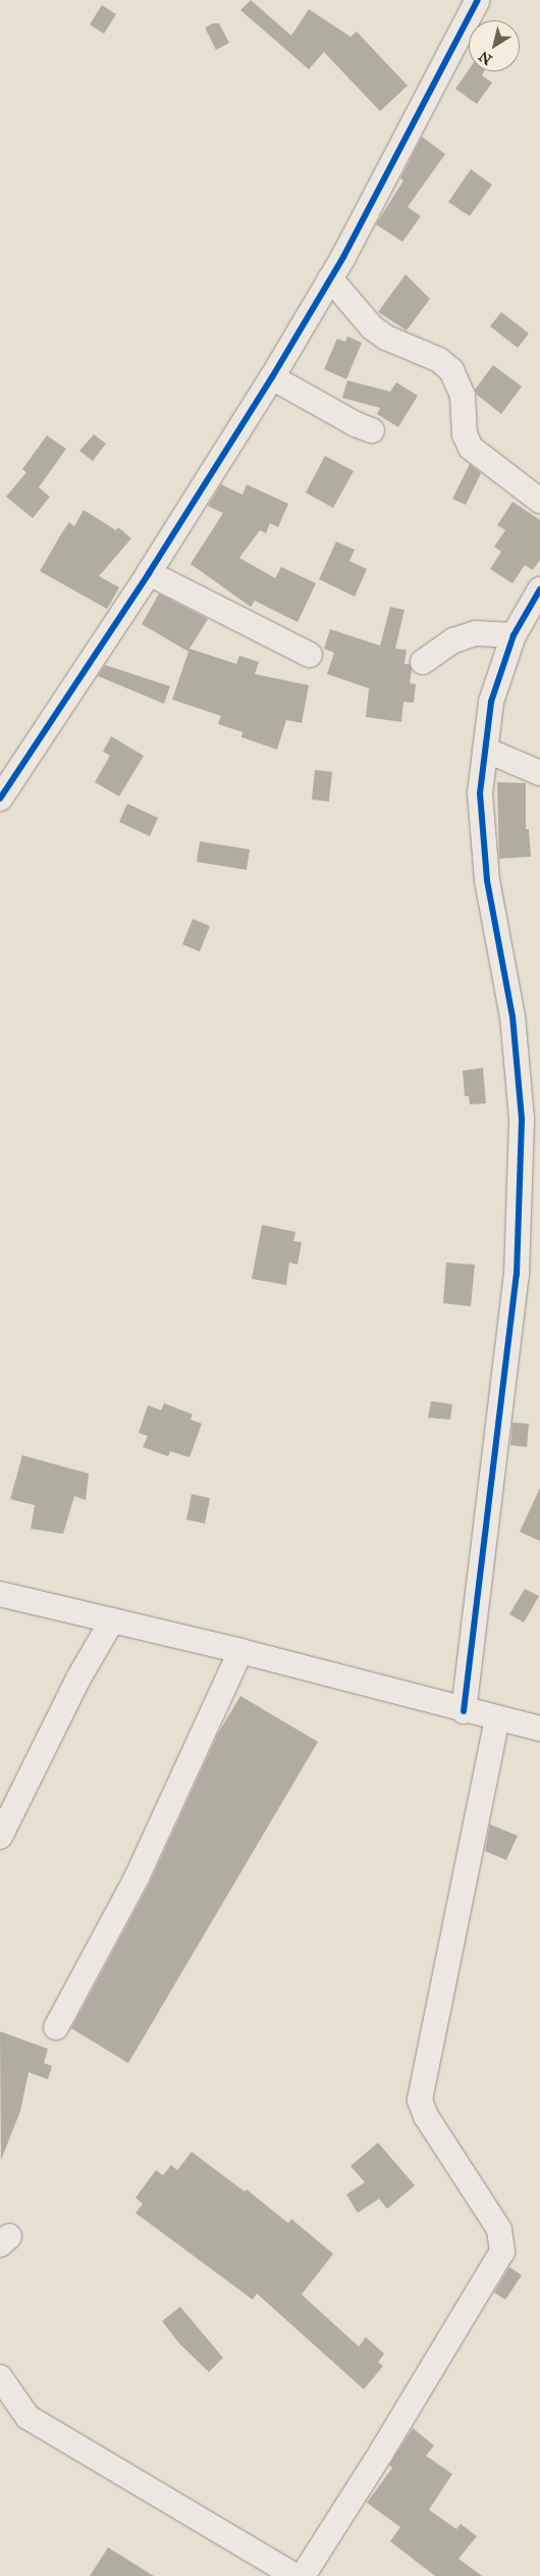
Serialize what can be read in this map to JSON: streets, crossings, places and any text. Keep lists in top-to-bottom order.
{
  "north": "bottom left"
}
